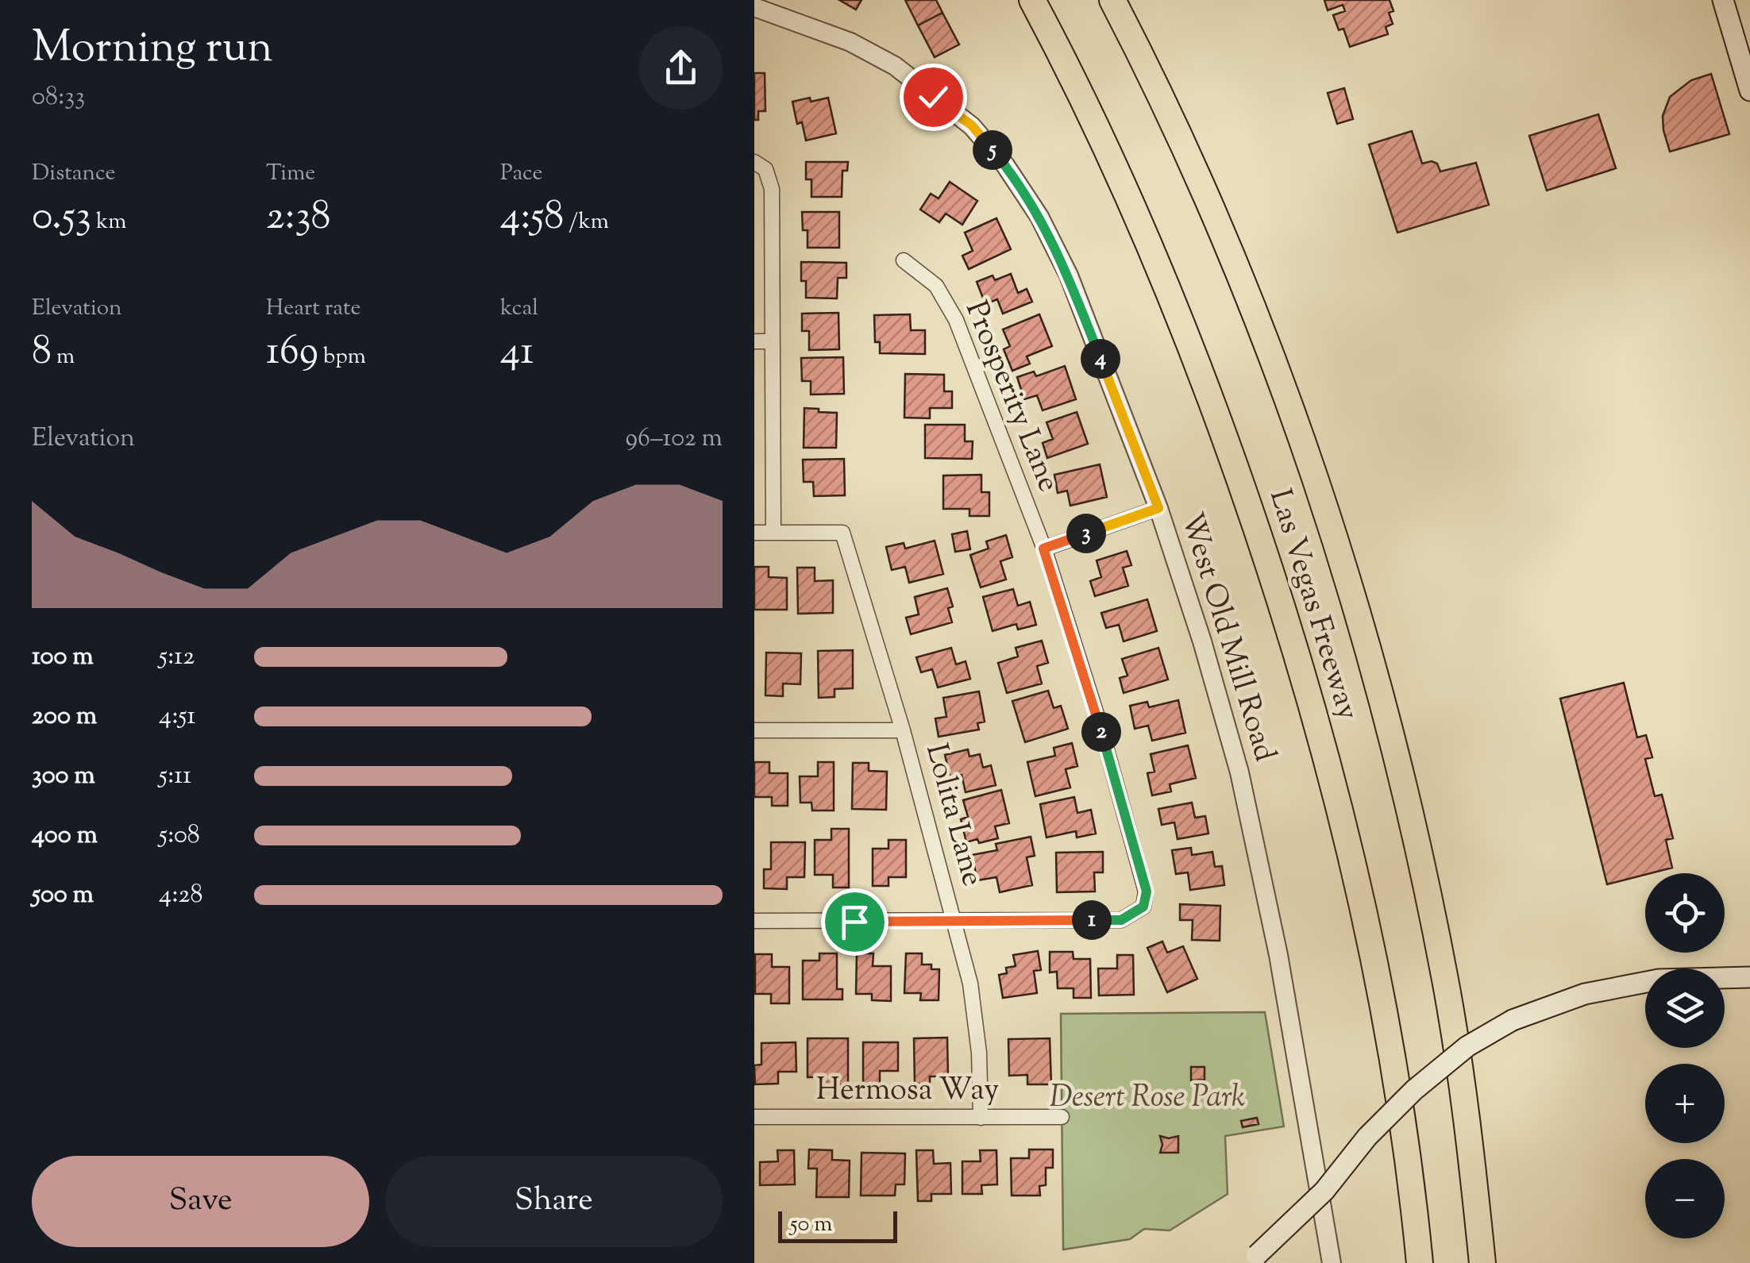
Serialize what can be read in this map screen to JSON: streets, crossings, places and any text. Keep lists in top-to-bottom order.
{
  "streets": {
    "highway": ["Las Vegas Freeway"],
    "street": [
      "Prosperity Lane",
      "West Old Mill Road",
      "Lolita Lane",
      "Hermosa Way"
    ]
  },
  "crossings": [
    ["Prosperity Lane", "Lolita Lane"],
    ["Lolita Lane", "Hermosa Way"]
  ],
  "parks": ["Desert Rose Park"],
  "scale_bar": "50 m",
  "page": {
    "heading": ["Morning run", "08:33"],
    "pins": [
      "5",
      "4",
      "3",
      "2",
      "1"
    ],
    "stats": [
      ["Distance", "0.53 km"],
      ["Time", "2:38"],
      ["Pace", "4:58 /km"],
      ["Elevation", "8 m"],
      ["Heart rate", "169 bpm"],
      ["kcal", "41"]
    ],
    "chart": ["Elevation", "96–102 m"],
    "list": [
      {
        "name": "100 m",
        "note": "5:12"
      },
      {
        "name": "200 m",
        "note": "4:51"
      },
      {
        "name": "300 m",
        "note": "5:11"
      },
      {
        "name": "400 m",
        "note": "5:08"
      },
      {
        "name": "500 m",
        "note": "4:28"
      }
    ],
    "map_buttons": ["+", "−"],
    "buttons": ["Save", "Share"],
    "scale": "50 m"
  }
}
